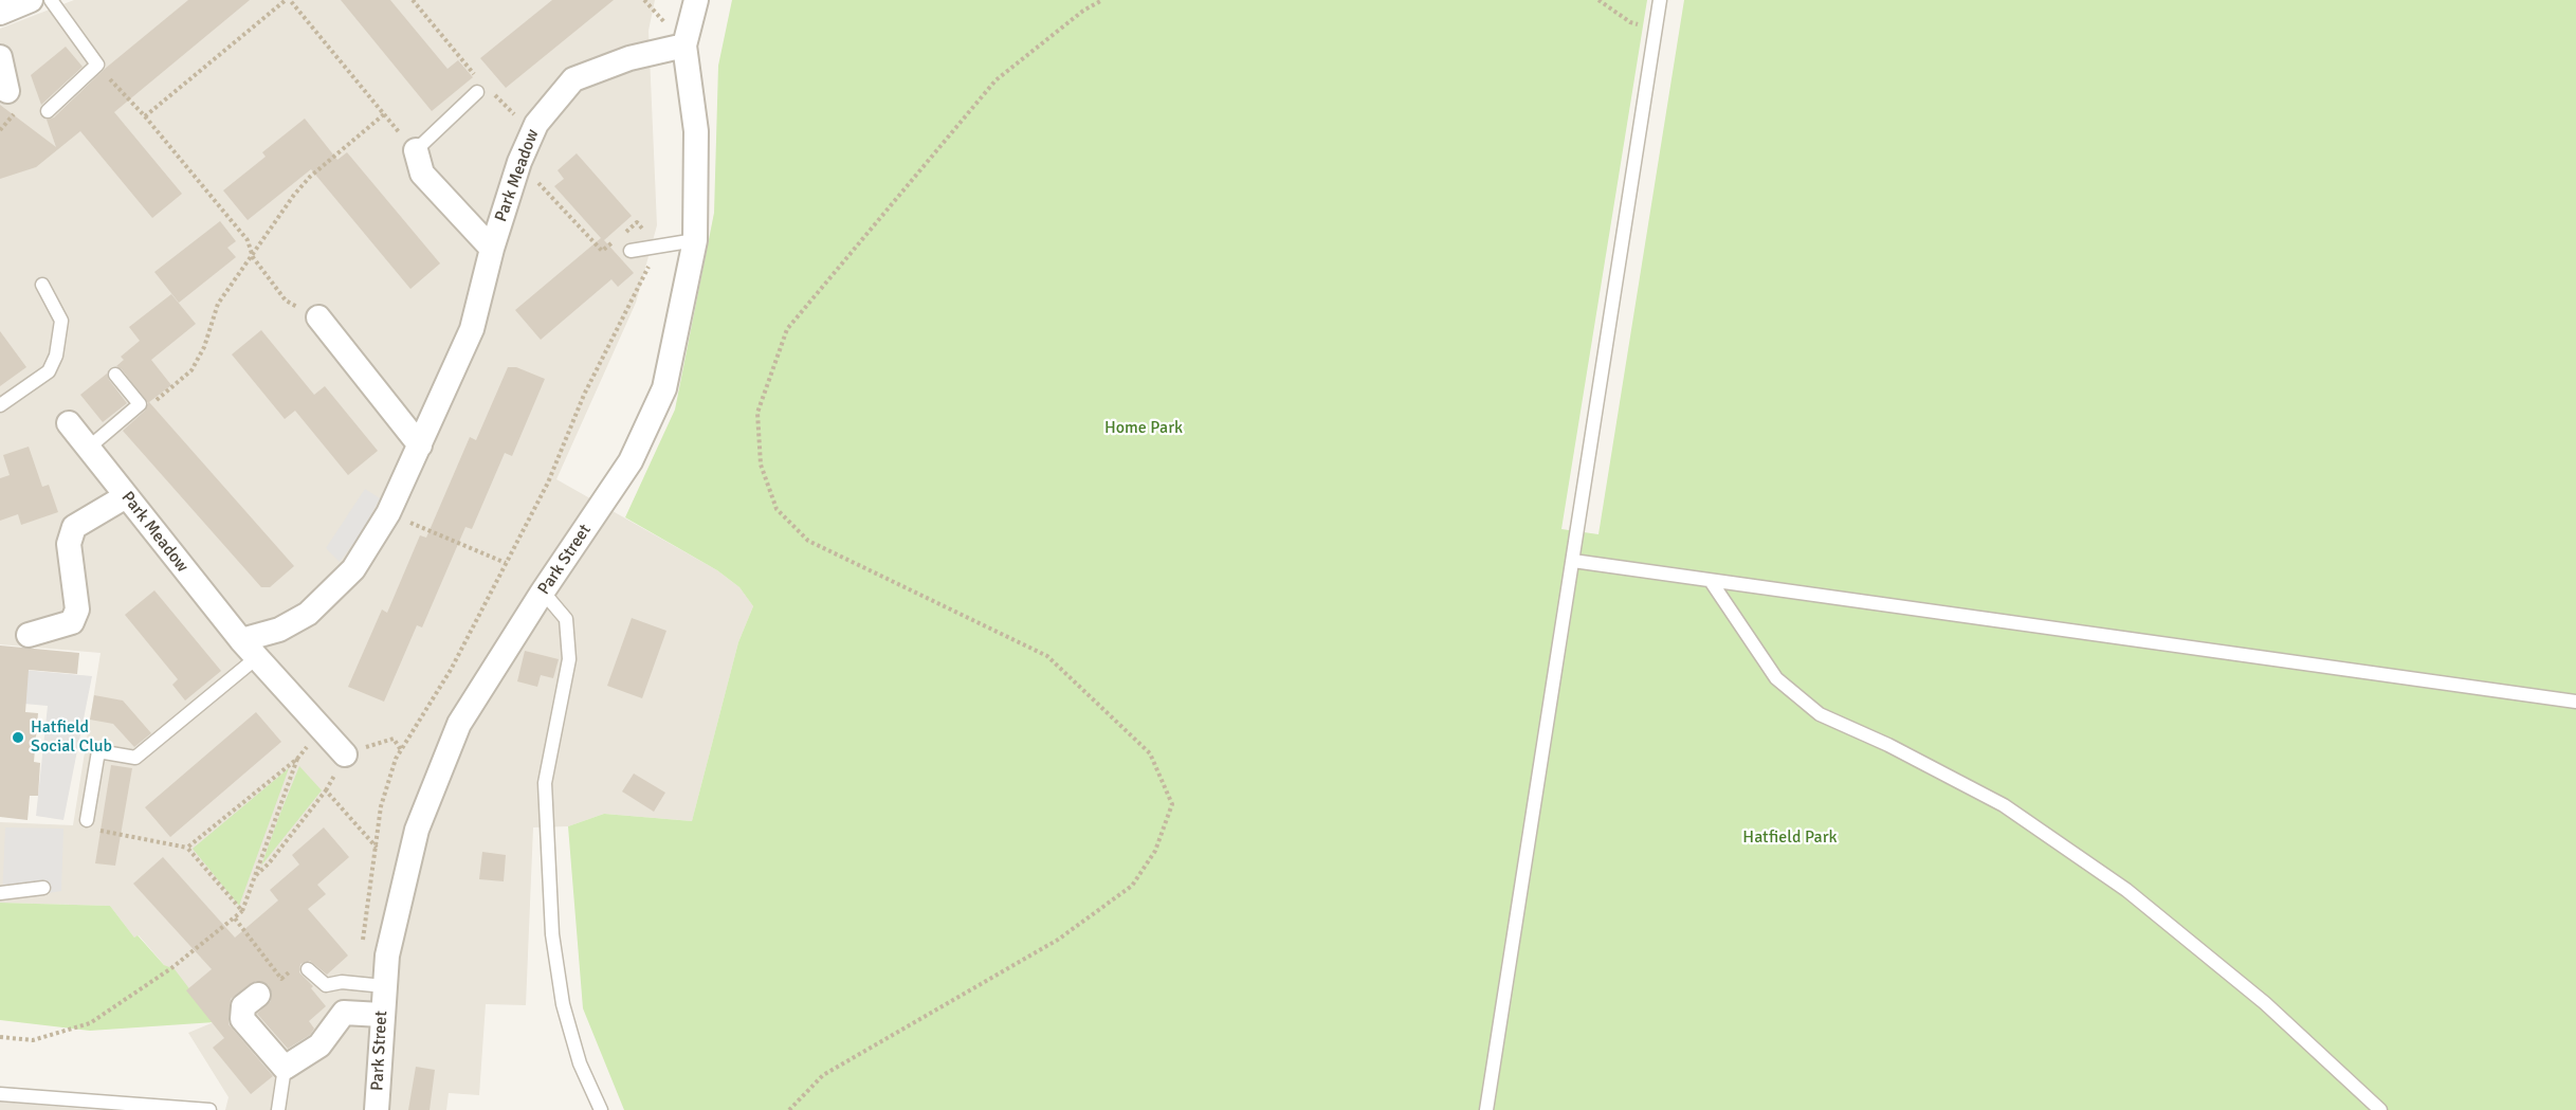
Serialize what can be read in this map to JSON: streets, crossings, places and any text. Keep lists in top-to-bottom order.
{
  "streets": {
    "street": ["Park Meadow", "Park Street"]
  },
  "crossings": [
    ["Park Meadow", "Park Street"]
  ],
  "parks": ["Home Park", "Hatfield Park"],
  "places": ["Hatfield Social Club"]
}
